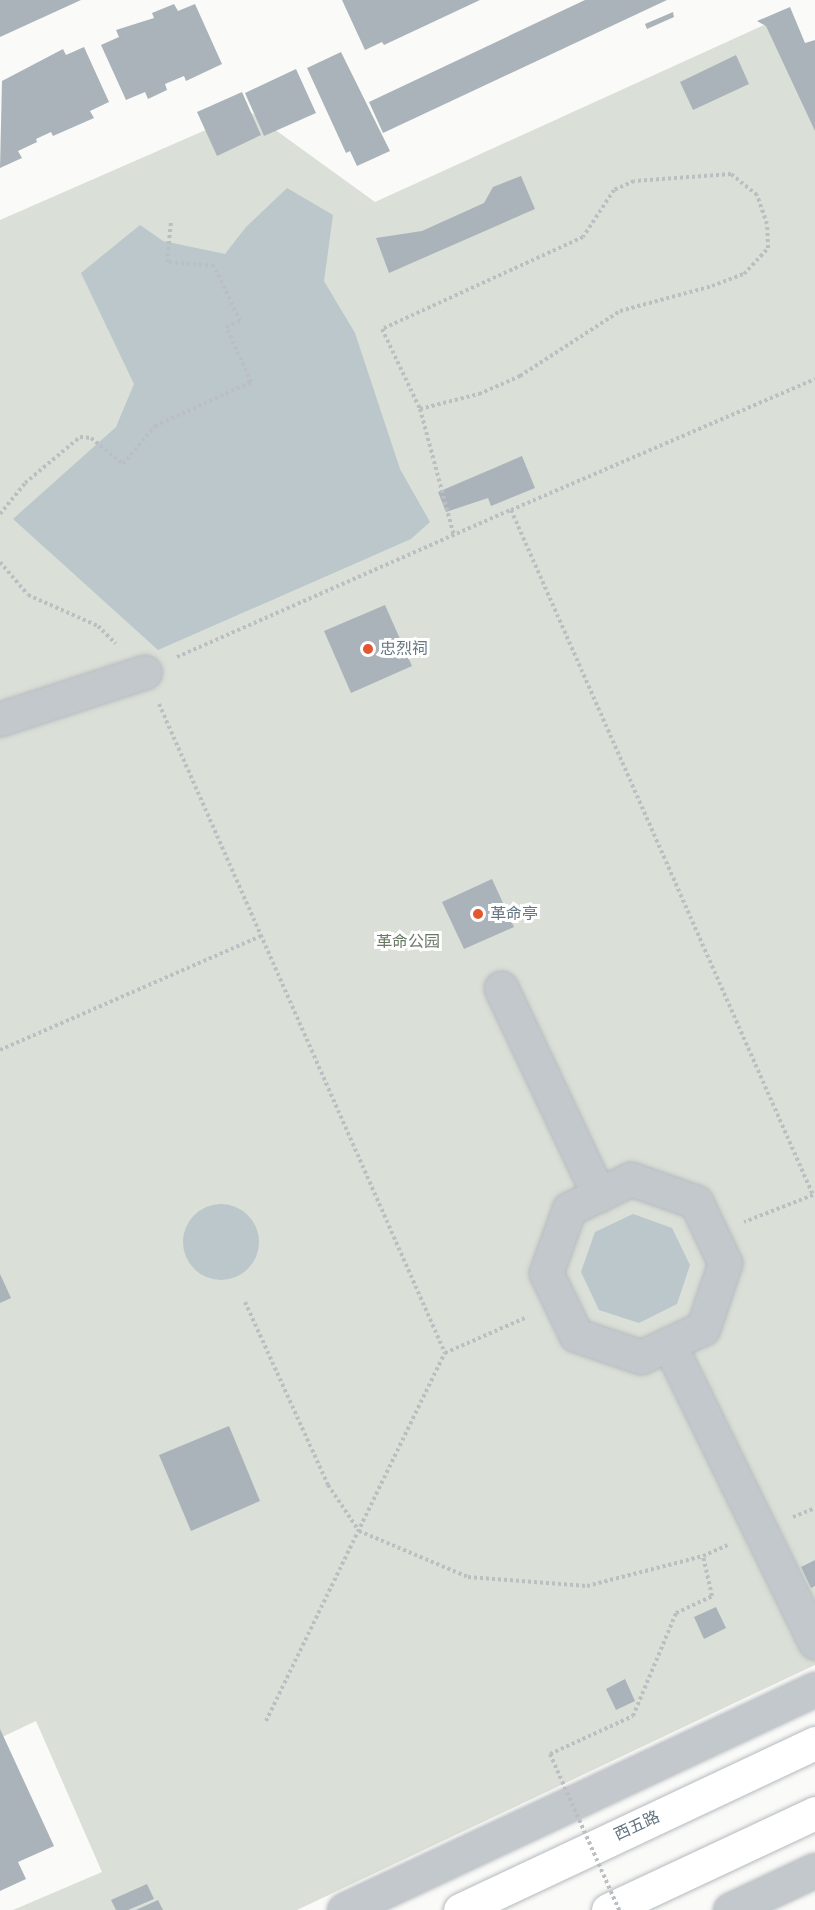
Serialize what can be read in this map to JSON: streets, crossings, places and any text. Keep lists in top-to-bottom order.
{
  "streets": {
    "main road": ["西五路"]
  },
  "parks": ["革命公园"],
  "places": ["忠烈祠", "革命亭"]
}
